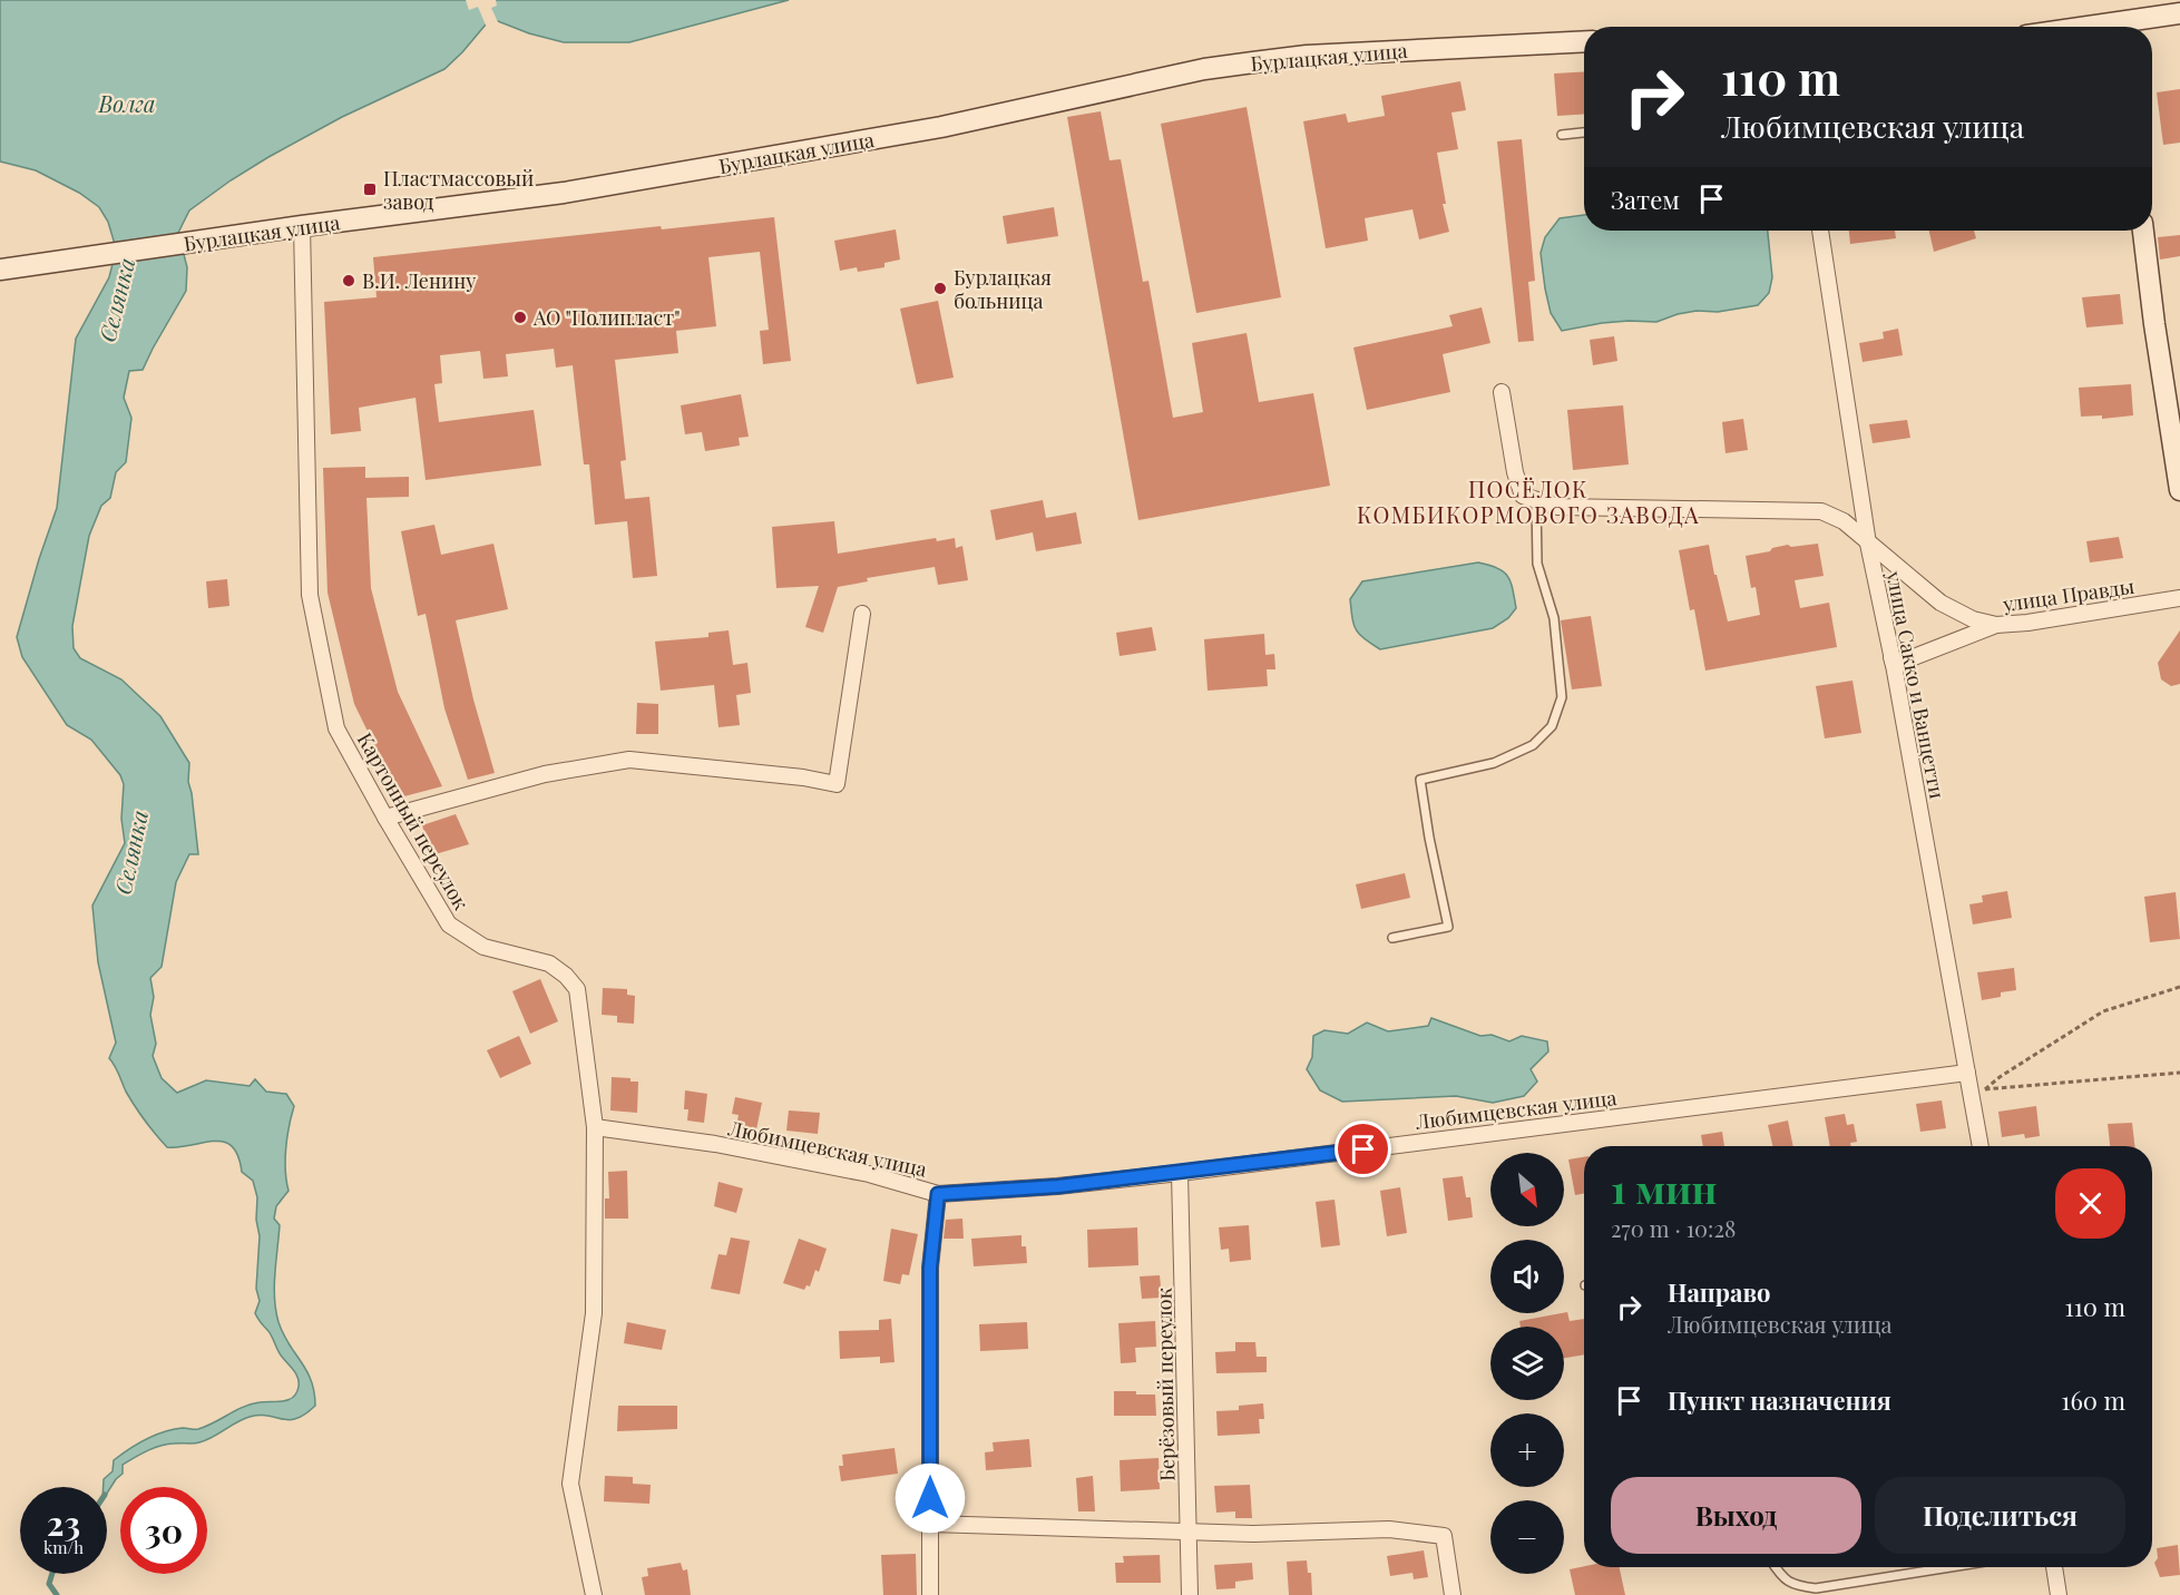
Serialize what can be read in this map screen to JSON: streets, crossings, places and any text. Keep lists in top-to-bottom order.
{
  "streets": {
    "main road": ["Бурлацкая улица"],
    "street": [
      "улица Правды",
      "улица Сакко и Ванцетти",
      "Картонный переулок",
      "Любимцевская улица",
      "Берёзовый переулок"
    ]
  },
  "crossings": [
    ["Бурлацкая улица", "Картонный переулок"],
    ["улица Правды", "улица Сакко и Ванцетти"],
    ["улица Сакко и Ванцетти", "Любимцевская улица"],
    ["Картонный переулок", "Любимцевская улица"],
    ["Любимцевская улица", "Берёзовый переулок"]
  ],
  "districts": ["ПОСЁЛОК КОМБИКОРМОВОГО ЗАВОДА"],
  "water": ["Волга", "Селянка"],
  "places": {
    "transit": ["Пластмассовый завод"],
    "other": ["В.И. Ленину", "Бурлацкая больница", "АО \"Полипласт\""]
  },
  "north": "bottom right",
  "page": {
    "turn": ["110 m", "Любимцевская улица"],
    "then": "Затем",
    "heading": ["1 мин", "270 m · 10:28"],
    "map_buttons": ["+", "−"],
    "list": [
      {
        "name": "Направо",
        "note": "Любимцевская улица",
        "value": "110 m"
      },
      {
        "name": "Пункт назначения",
        "value": "160 m"
      }
    ],
    "buttons": ["Выход", "Поделиться"],
    "speed": "23 km/h",
    "limit": "30"
  }
}
